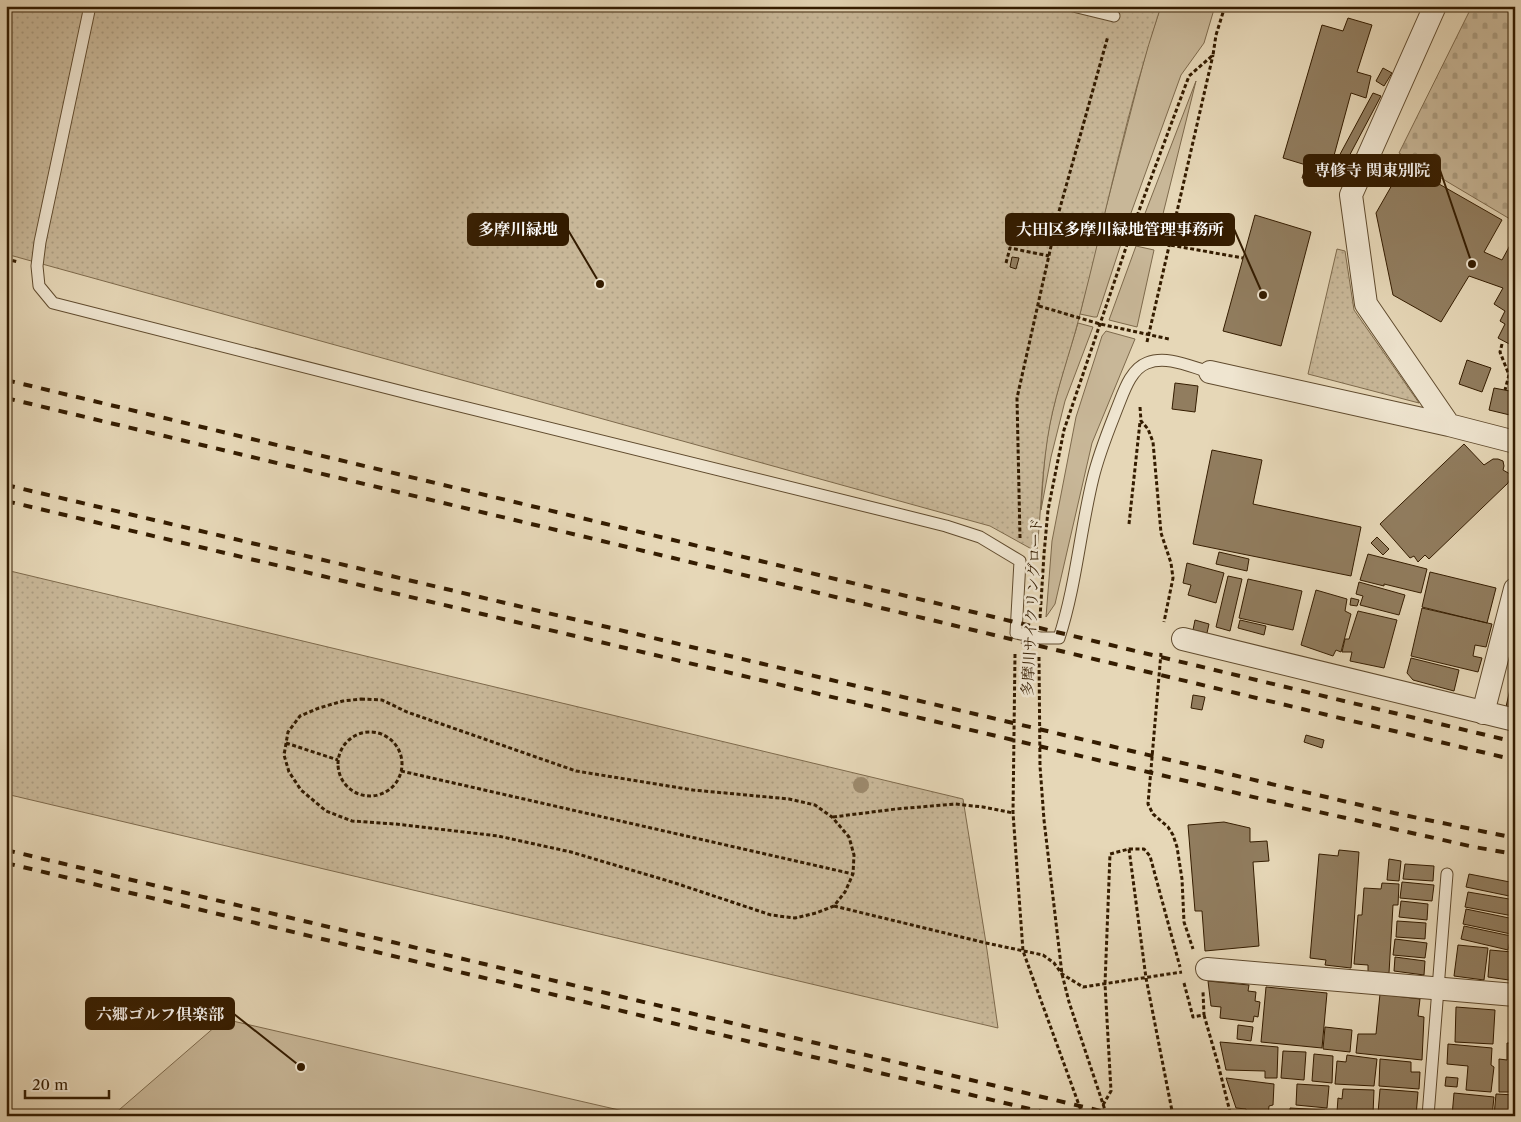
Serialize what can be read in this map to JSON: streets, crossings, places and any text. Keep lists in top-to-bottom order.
{
  "streets": {
    "path": ["多摩川サイクリングロード"]
  },
  "places": [
    "専修寺 関東別院",
    "多摩川緑地",
    "大田区多摩川緑地管理事務所",
    "六郷ゴルフ倶楽部"
  ],
  "scale_bar": "20 m"
}
